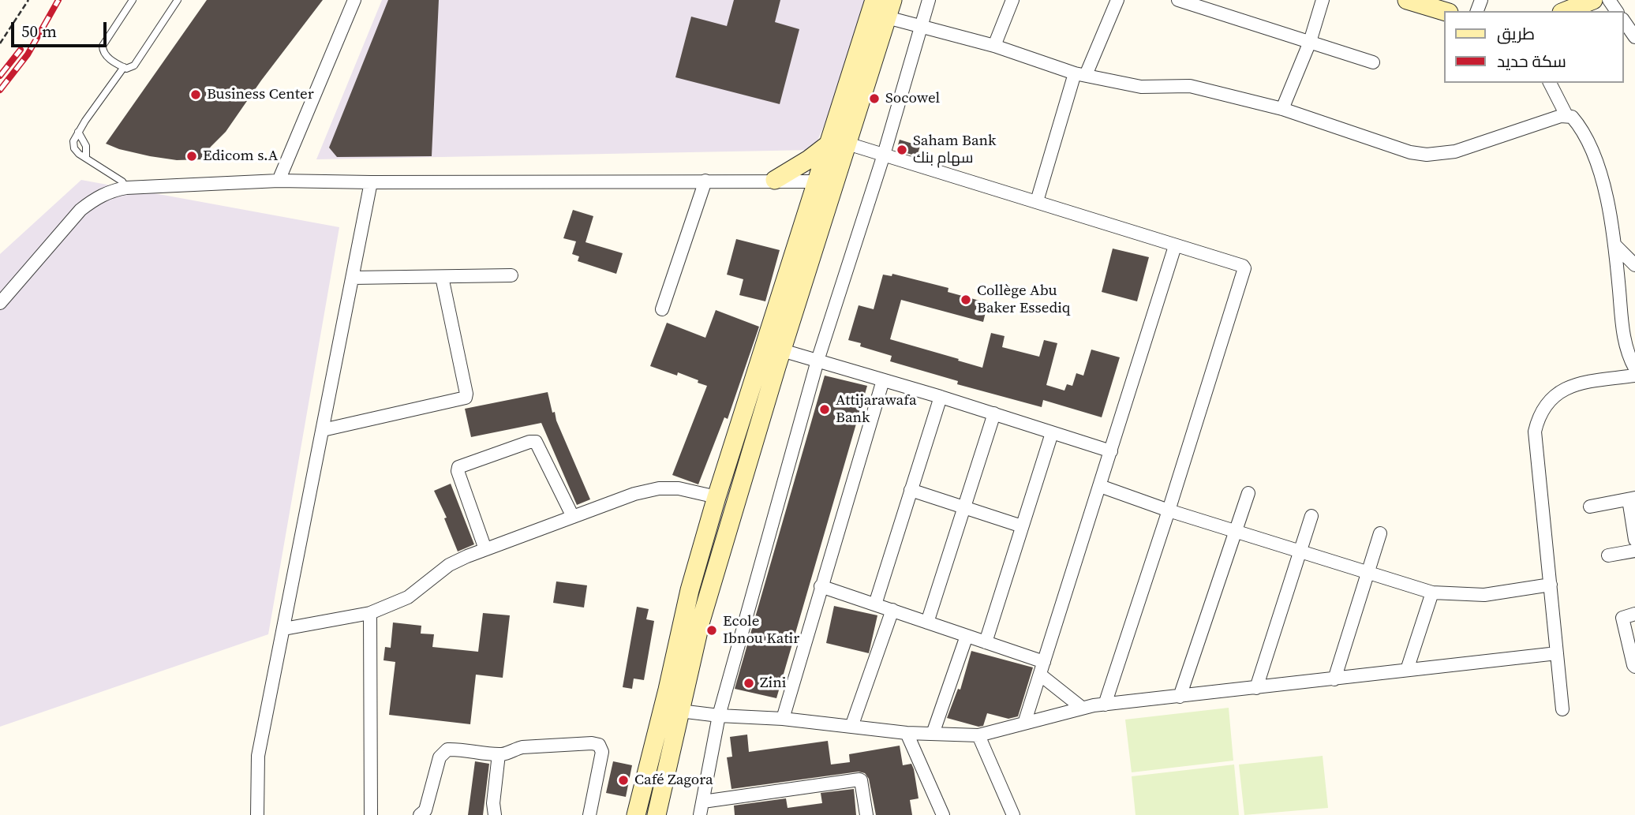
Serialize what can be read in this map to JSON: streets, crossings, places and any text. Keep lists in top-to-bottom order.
{
  "places": [
    "Business Center",
    "Socowel",
    "Saham Bank سهام بنك",
    "Edicom s.A",
    "Collège Abu Baker Essediq",
    "Attijarawafa Bank",
    "Ecole Ibnou Katir",
    "Zini",
    "Café Zagora"
  ],
  "legend": ["طريق", "سكة حديد"],
  "scale_bar": "50 m"
}
